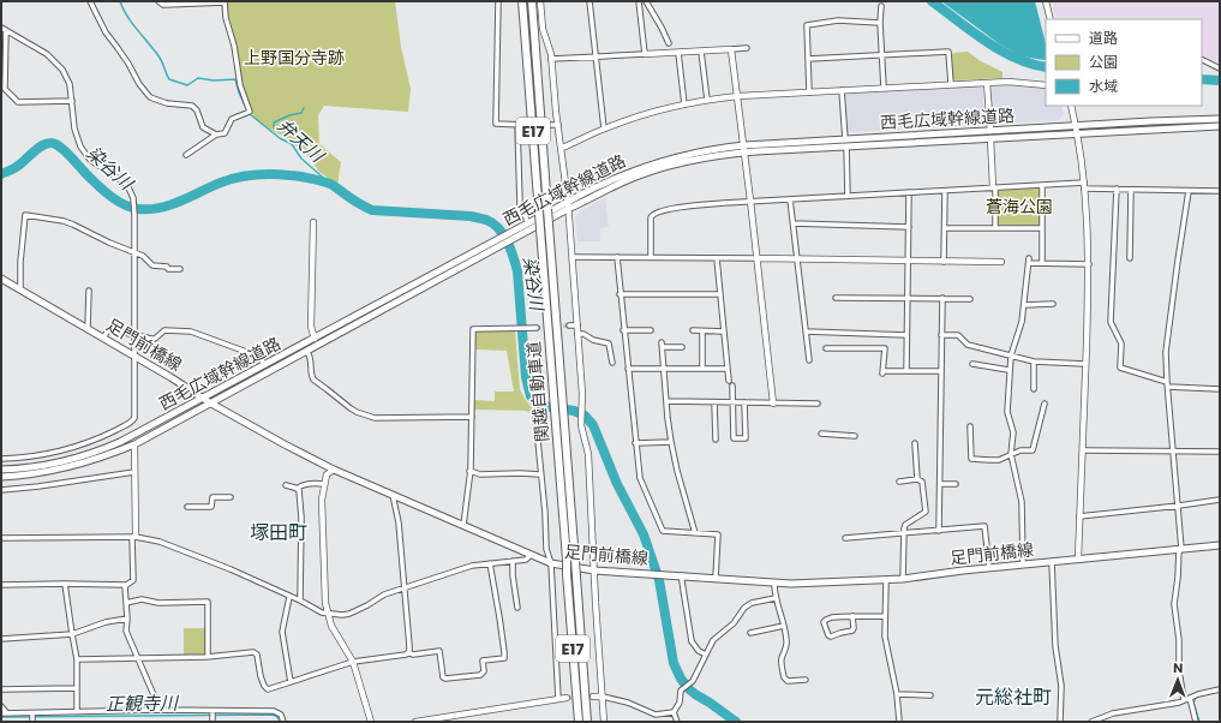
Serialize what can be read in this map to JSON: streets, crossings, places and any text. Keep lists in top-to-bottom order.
{
  "streets": {
    "highway": ["E17", "関越自動車道"],
    "main road": ["西毛広域幹線道路", "足門前橋線"]
  },
  "crossings": [
    ["西毛広域幹線道路", "足門前橋線"]
  ],
  "districts": ["塚田町", "元総社町"],
  "water": ["弁天川", "染谷川", "正観寺川"],
  "parks": ["上野国分寺跡", "蒼海公園"],
  "legend": ["道路", "公園", "水域"],
  "north": "top"
}
